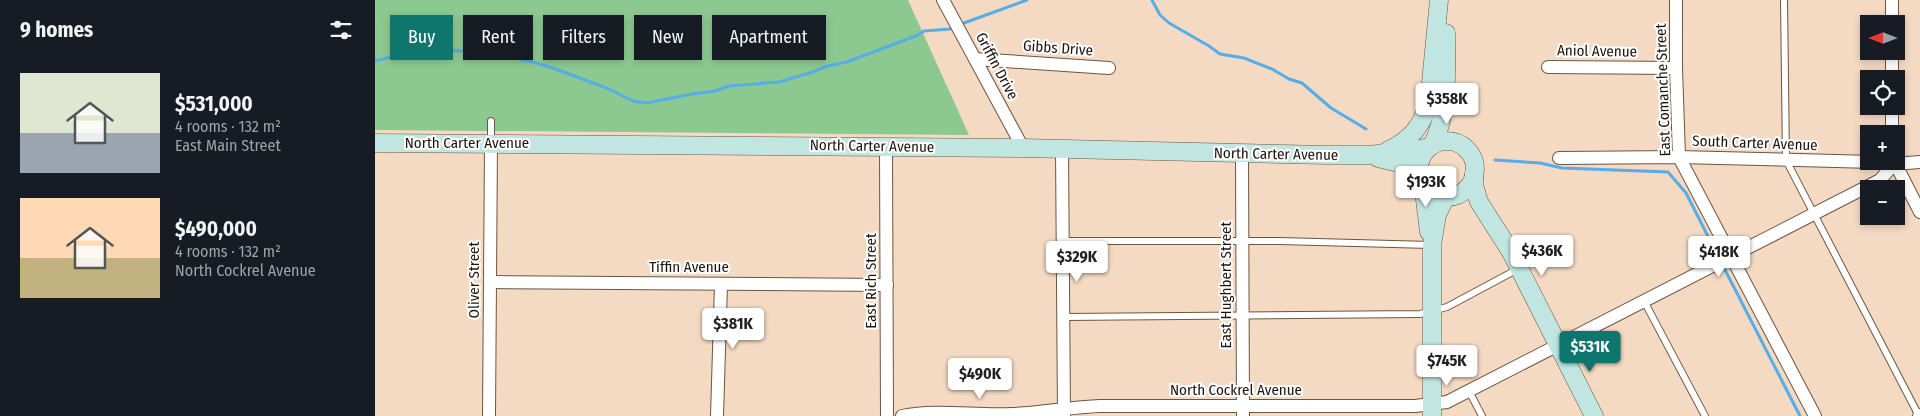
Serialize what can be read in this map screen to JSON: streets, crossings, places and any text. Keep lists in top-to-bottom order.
{
  "streets": {
    "street": [
      "Gibbs Drive",
      "Aniol Avenue",
      "Griffin Drive",
      "East Comanche Street",
      "North Carter Avenue",
      "South Carter Avenue",
      "Tiffin Avenue",
      "Oliver Street",
      "East Rich Street",
      "East Hughbert Street",
      "North Cockrel Avenue"
    ]
  },
  "crossings": [
    ["Gibbs Drive", "Griffin Drive"],
    ["Aniol Avenue", "East Comanche Street"],
    ["Griffin Drive", "North Carter Avenue"],
    ["East Comanche Street", "South Carter Avenue"],
    ["East Comanche Street", "North Cockrel Avenue"],
    ["North Carter Avenue", "Oliver Street"],
    ["North Carter Avenue", "East Rich Street"],
    ["North Carter Avenue", "East Hughbert Street"],
    ["Tiffin Avenue", "Oliver Street"],
    ["Tiffin Avenue", "East Rich Street"],
    ["East Hughbert Street", "North Cockrel Avenue"]
  ],
  "north": "left",
  "page": {
    "heading": "9 homes",
    "map_buttons": ["+", "−"],
    "chip": [
      "Buy",
      "Rent",
      "Filters",
      "New",
      "Apartment"
    ],
    "list": [
      {
        "name": "$531,000",
        "note": "4 rooms · 132 m² · East Main Street"
      },
      {
        "name": "$490,000",
        "note": "4 rooms · 132 m² · North Cockrel Avenue"
      }
    ],
    "price": [
      "$358K",
      "$193K",
      "$436K",
      "$418K",
      "$329K",
      "$381K",
      "$531K",
      "$745K",
      "$490K"
    ]
  }
}
